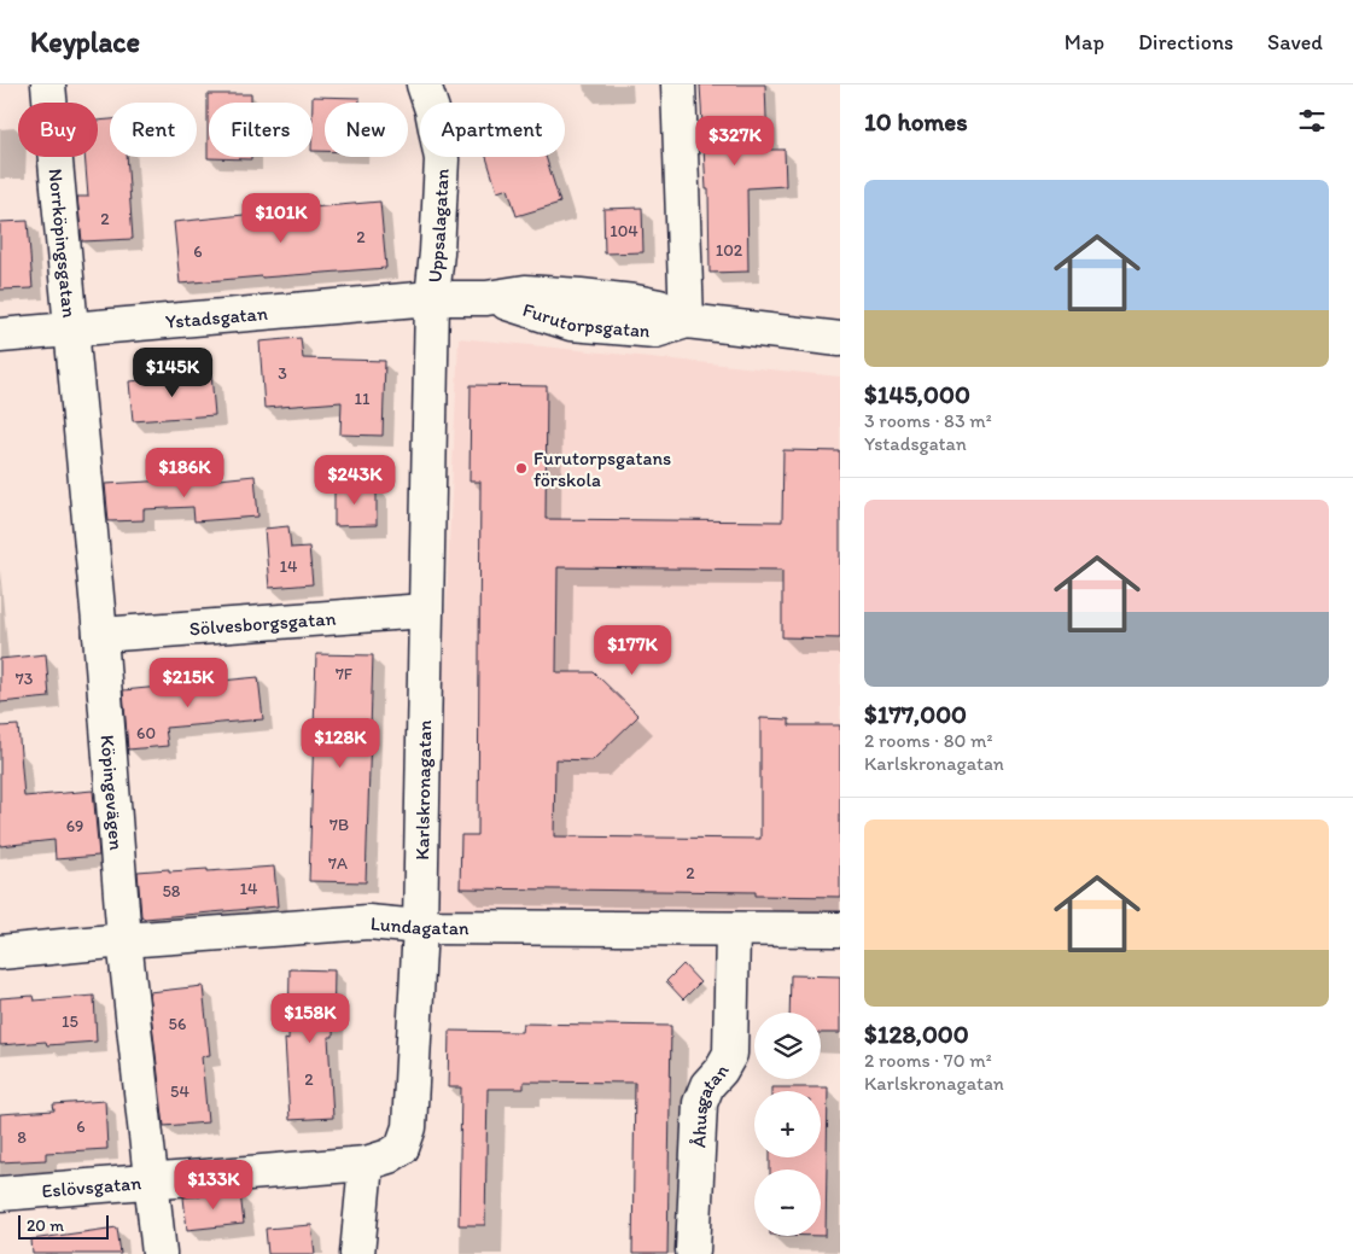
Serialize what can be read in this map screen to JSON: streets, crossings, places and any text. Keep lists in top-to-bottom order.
{
  "streets": {
    "street": [
      "Uppsalagatan",
      "Norrköpingsgatan",
      "Ystadsgatan",
      "Furutorpsgatan",
      "Sölvesborgsgatan",
      "Karlskronagatan",
      "Köpingevägen",
      "Lundagatan",
      "Åhusgatan",
      "Eslövsgatan"
    ]
  },
  "crossings": [
    ["Uppsalagatan", "Ystadsgatan"],
    ["Uppsalagatan", "Furutorpsgatan"],
    ["Uppsalagatan", "Karlskronagatan"],
    ["Norrköpingsgatan", "Ystadsgatan"],
    ["Norrköpingsgatan", "Köpingevägen"],
    ["Ystadsgatan", "Furutorpsgatan"],
    ["Ystadsgatan", "Karlskronagatan"],
    ["Ystadsgatan", "Köpingevägen"],
    ["Furutorpsgatan", "Karlskronagatan"],
    ["Sölvesborgsgatan", "Karlskronagatan"],
    ["Sölvesborgsgatan", "Köpingevägen"],
    ["Karlskronagatan", "Lundagatan"],
    ["Karlskronagatan", "Eslövsgatan"],
    ["Köpingevägen", "Lundagatan"],
    ["Köpingevägen", "Eslövsgatan"],
    ["Lundagatan", "Åhusgatan"]
  ],
  "places": ["Furutorpsgatans förskola"],
  "house_numbers": [
    "2",
    "104",
    "2",
    "102",
    "6",
    "3",
    "11",
    "14",
    "7F",
    "73",
    "60",
    "7B",
    "69",
    "7A",
    "2",
    "14",
    "58",
    "15",
    "56",
    "2",
    "54",
    "6",
    "8"
  ],
  "scale_bar": "20 m",
  "page": {
    "header": "Keyplace",
    "nav": ["Map", "Directions", "Saved"],
    "heading": "10 homes",
    "chip": [
      "Buy",
      "Rent",
      "Filters",
      "New",
      "Apartment"
    ],
    "price": [
      "$327K",
      "$101K",
      "$145K",
      "$186K",
      "$243K",
      "$177K",
      "$215K",
      "$128K",
      "$158K",
      "$133K"
    ],
    "list": [
      {
        "name": "$145,000",
        "note": "3 rooms · 83 m² · Ystadsgatan"
      },
      {
        "name": "$177,000",
        "note": "2 rooms · 80 m² · Karlskronagatan"
      },
      {
        "name": "$128,000",
        "note": "2 rooms · 70 m² · Karlskronagatan"
      }
    ],
    "map_buttons": ["+", "−"],
    "scale": "20 m"
  }
}
